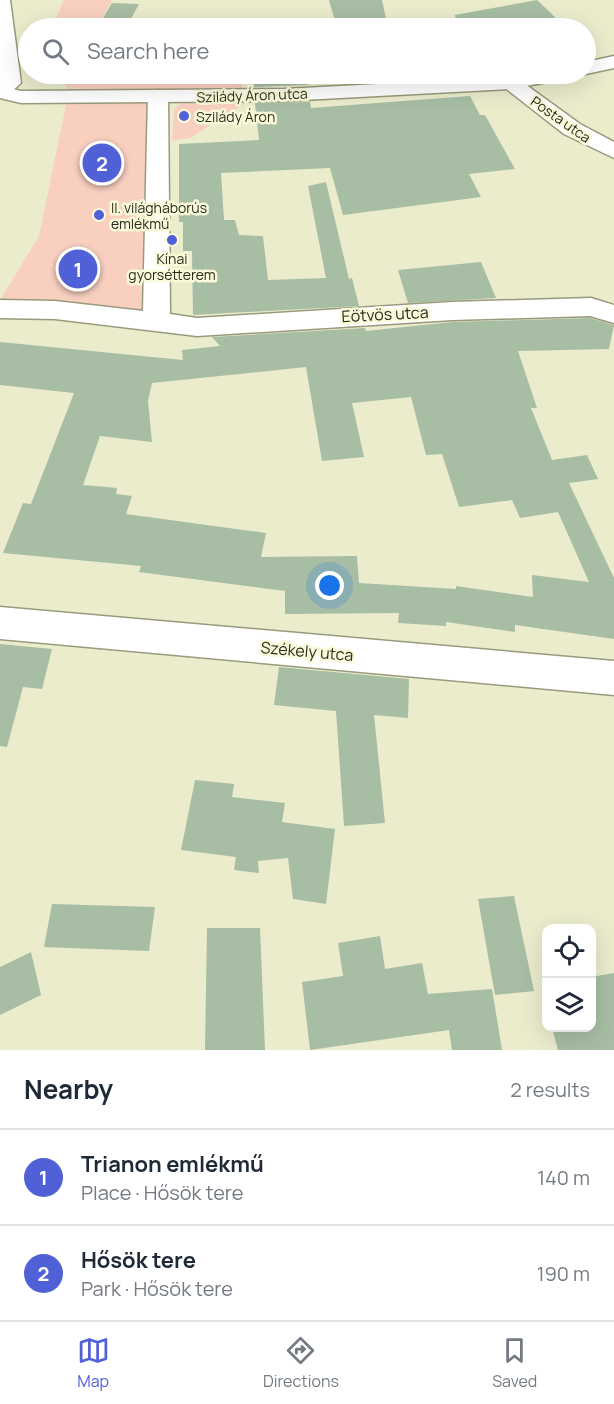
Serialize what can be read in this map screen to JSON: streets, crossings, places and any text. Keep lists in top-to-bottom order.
{
  "streets": {
    "street": [
      "Szilády Áron utca",
      "Posta utca",
      "Eötvös utca",
      "Székely utca"
    ]
  },
  "places": ["Szilády Áron", "II. világháborús emlékmű", "Kínai gyorsétterem"],
  "page": {
    "search": "Search here",
    "pins": ["2", "1"],
    "heading": ["Nearby", "2 results"],
    "list": [
      {
        "mark": "1",
        "name": "Trianon emlékmű",
        "note": "Place · Hősök tere",
        "value": "140 m"
      },
      {
        "mark": "2",
        "name": "Hősök tere",
        "note": "Park · Hősök tere",
        "value": "190 m"
      }
    ],
    "nav": ["Map", "Directions", "Saved"]
  }
}
